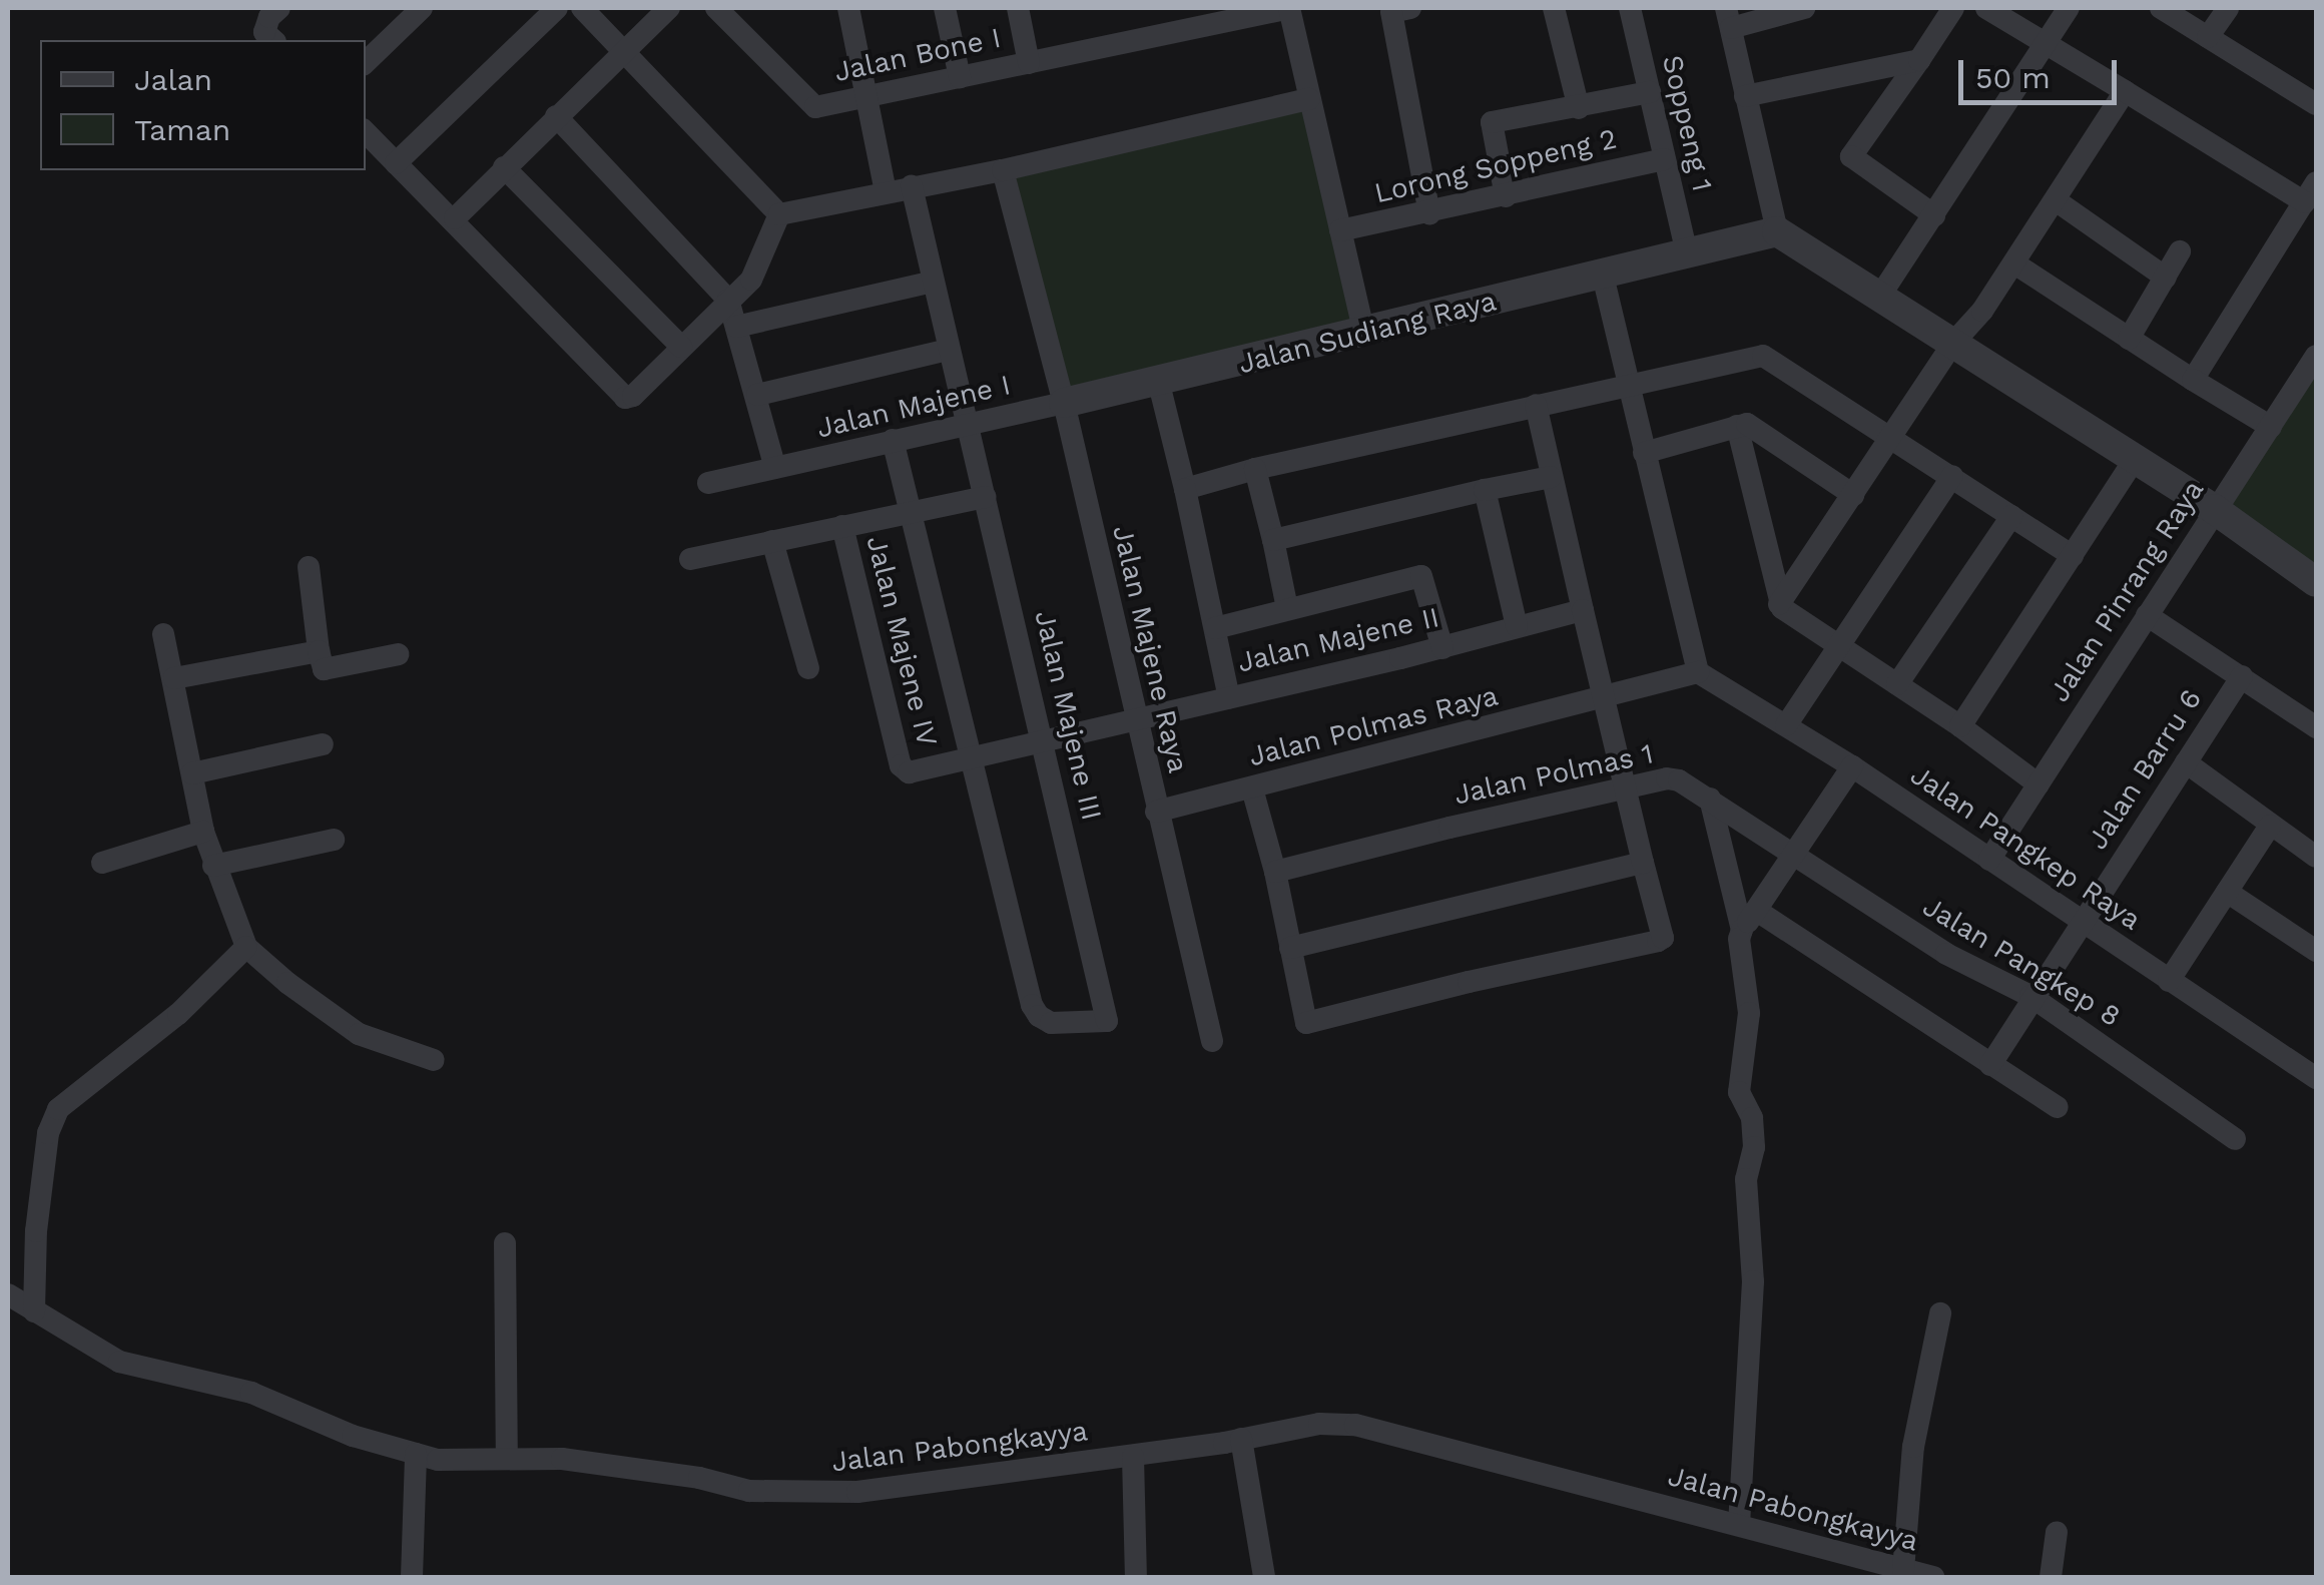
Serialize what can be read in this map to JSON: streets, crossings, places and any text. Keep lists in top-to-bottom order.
{
  "streets": {
    "street": [
      "Jalan Bone I",
      "Soppeng 1",
      "Lorong Soppeng 2",
      "Jalan Sudiang Raya",
      "Jalan Majene I",
      "Jalan Pinrang Raya",
      "Jalan Majene II",
      "Jalan Majene IV",
      "Jalan Majene Raya",
      "Jalan Majene III",
      "Jalan Polmas Raya",
      "Jalan Barru 6",
      "Jalan Polmas 1",
      "Jalan Pangkep Raya",
      "Jalan Pangkep 8",
      "Jalan Pabongkayya"
    ]
  },
  "crossings": [
    ["Soppeng 1", "Lorong Soppeng 2"],
    ["Soppeng 1", "Jalan Sudiang Raya"],
    ["Jalan Sudiang Raya", "Jalan Majene I"],
    ["Jalan Sudiang Raya", "Jalan Majene Raya"],
    ["Jalan Majene I", "Jalan Majene Raya"],
    ["Jalan Majene I", "Jalan Majene III"],
    ["Jalan Pinrang Raya", "Jalan Pangkep Raya"],
    ["Jalan Majene II", "Jalan Majene IV"],
    ["Jalan Majene II", "Jalan Majene Raya"],
    ["Jalan Majene II", "Jalan Majene III"],
    ["Jalan Majene Raya", "Jalan Polmas Raya"],
    ["Jalan Polmas Raya", "Jalan Pangkep Raya"],
    ["Jalan Barru 6", "Jalan Pangkep Raya"],
    ["Jalan Barru 6", "Jalan Pangkep 8"],
    ["Jalan Polmas 1", "Jalan Pangkep 8"]
  ],
  "legend": ["Jalan", "Taman"],
  "scale_bar": "50 m"
}
